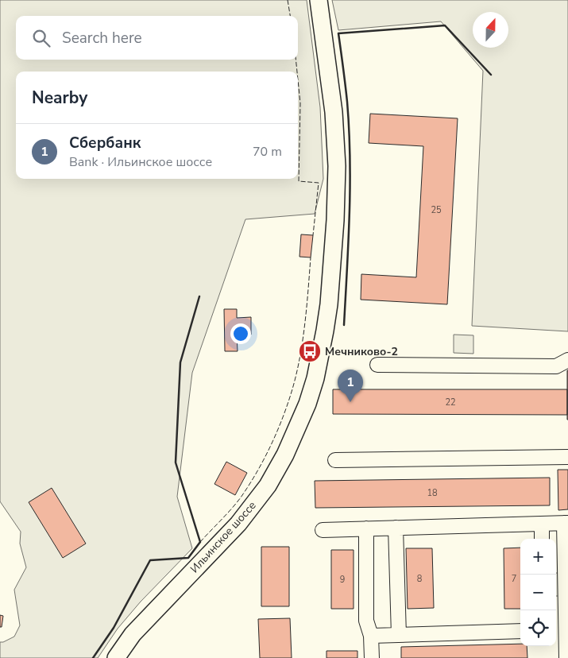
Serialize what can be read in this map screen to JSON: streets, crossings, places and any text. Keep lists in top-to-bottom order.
{
  "streets": {
    "main road": ["Ильинское шоссе"]
  },
  "places": {
    "bus stop": ["Мечниково-2"]
  },
  "house_numbers": [
    "25",
    "22",
    "18",
    "8",
    "7",
    "9"
  ],
  "north": "top",
  "page": {
    "search": "Search here",
    "heading": "Nearby",
    "list": [
      {
        "mark": "1",
        "name": "Сбербанк",
        "note": "Bank · Ильинское шоссе",
        "value": "70 m"
      }
    ],
    "pins": "1",
    "map_buttons": ["+", "−"]
  }
}
